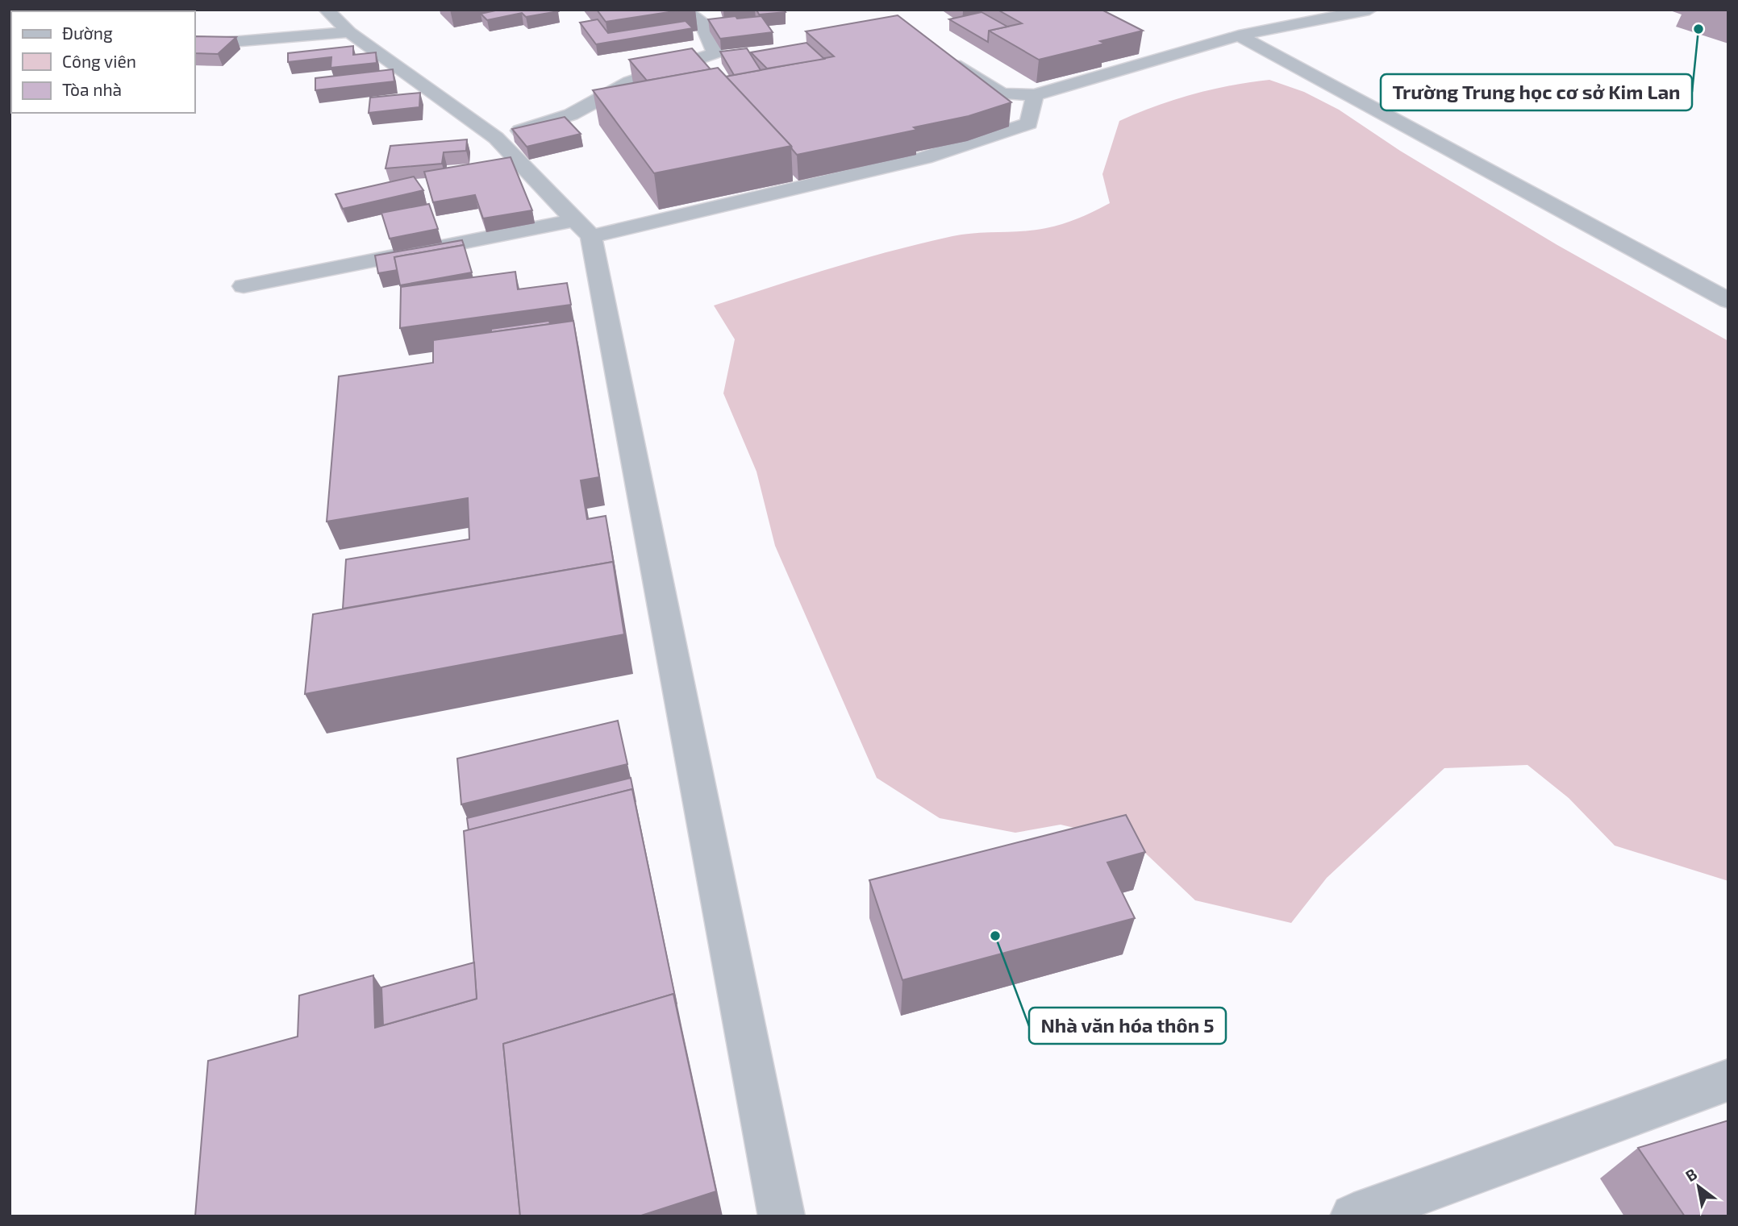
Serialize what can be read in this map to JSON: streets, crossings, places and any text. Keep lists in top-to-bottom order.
{
  "places": ["Trường Trung học cơ sở Kim Lan", "Nhà văn hóa thôn 5"],
  "legend": ["Đường", "Công viên", "Tòa nhà"],
  "north": "top left"
}
